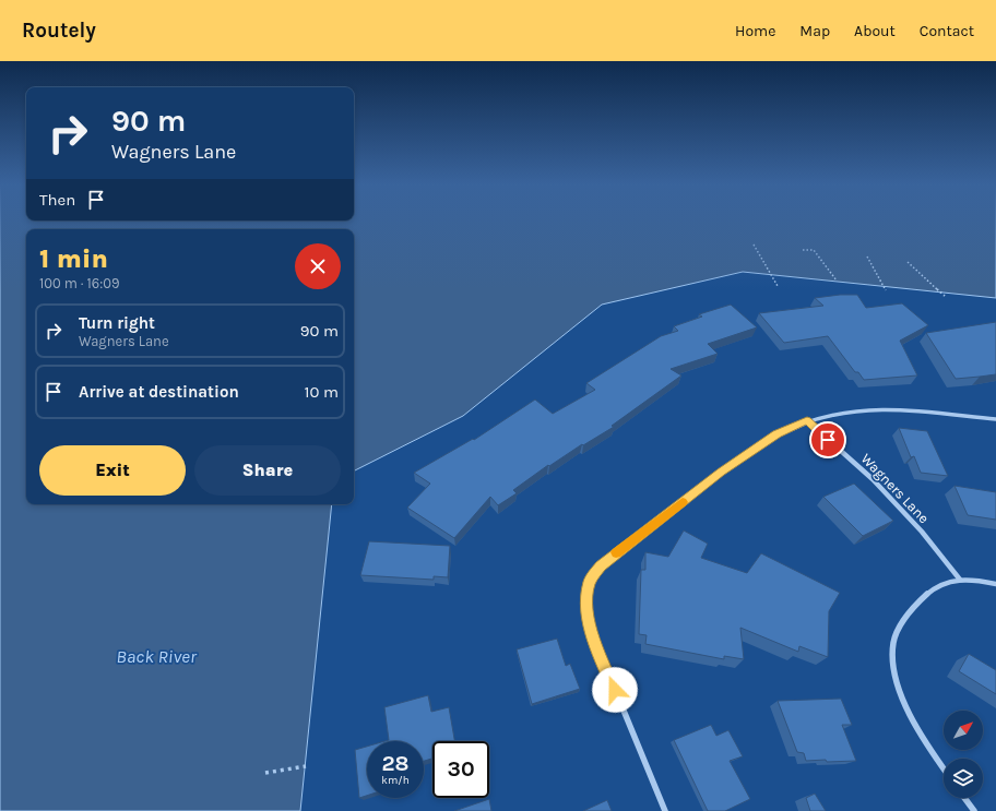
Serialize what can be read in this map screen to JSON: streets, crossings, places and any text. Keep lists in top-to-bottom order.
{
  "streets": {
    "street": ["Wagners Lane"]
  },
  "water": ["Back River"],
  "north": "top right",
  "page": {
    "header": "Routely",
    "nav": [
      "Home",
      "Map",
      "About",
      "Contact"
    ],
    "turn": ["90 m", "Wagners Lane"],
    "then": "Then",
    "heading": ["1 min", "100 m · 16:09"],
    "list": [
      {
        "name": "Turn right",
        "note": "Wagners Lane",
        "value": "90 m"
      },
      {
        "name": "Arrive at destination",
        "value": "10 m"
      }
    ],
    "buttons": ["Exit", "Share"],
    "speed": "28 km/h",
    "limit": "30"
  }
}
